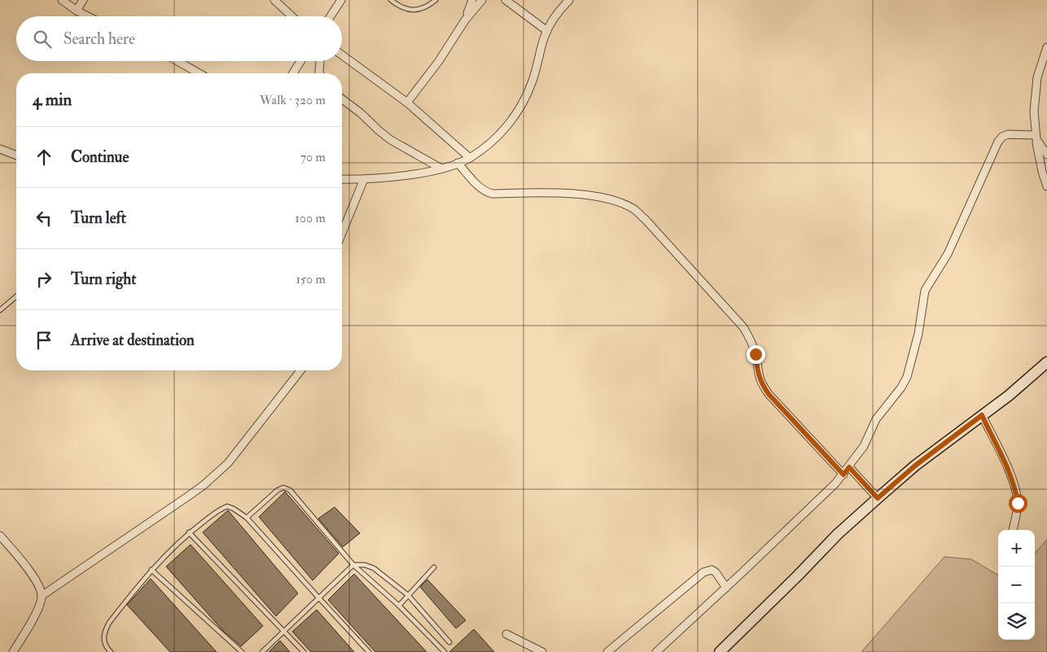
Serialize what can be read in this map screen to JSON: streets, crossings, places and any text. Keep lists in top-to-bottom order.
{
  "page": {
    "search": "Search here",
    "heading": ["4 min", "Walk · 320 m"],
    "list": [
      ["Continue", "70 m"],
      ["Turn left", "100 m"],
      ["Turn right", "150 m"],
      "Arrive at destination"
    ],
    "map_buttons": ["+", "−"]
  }
}
